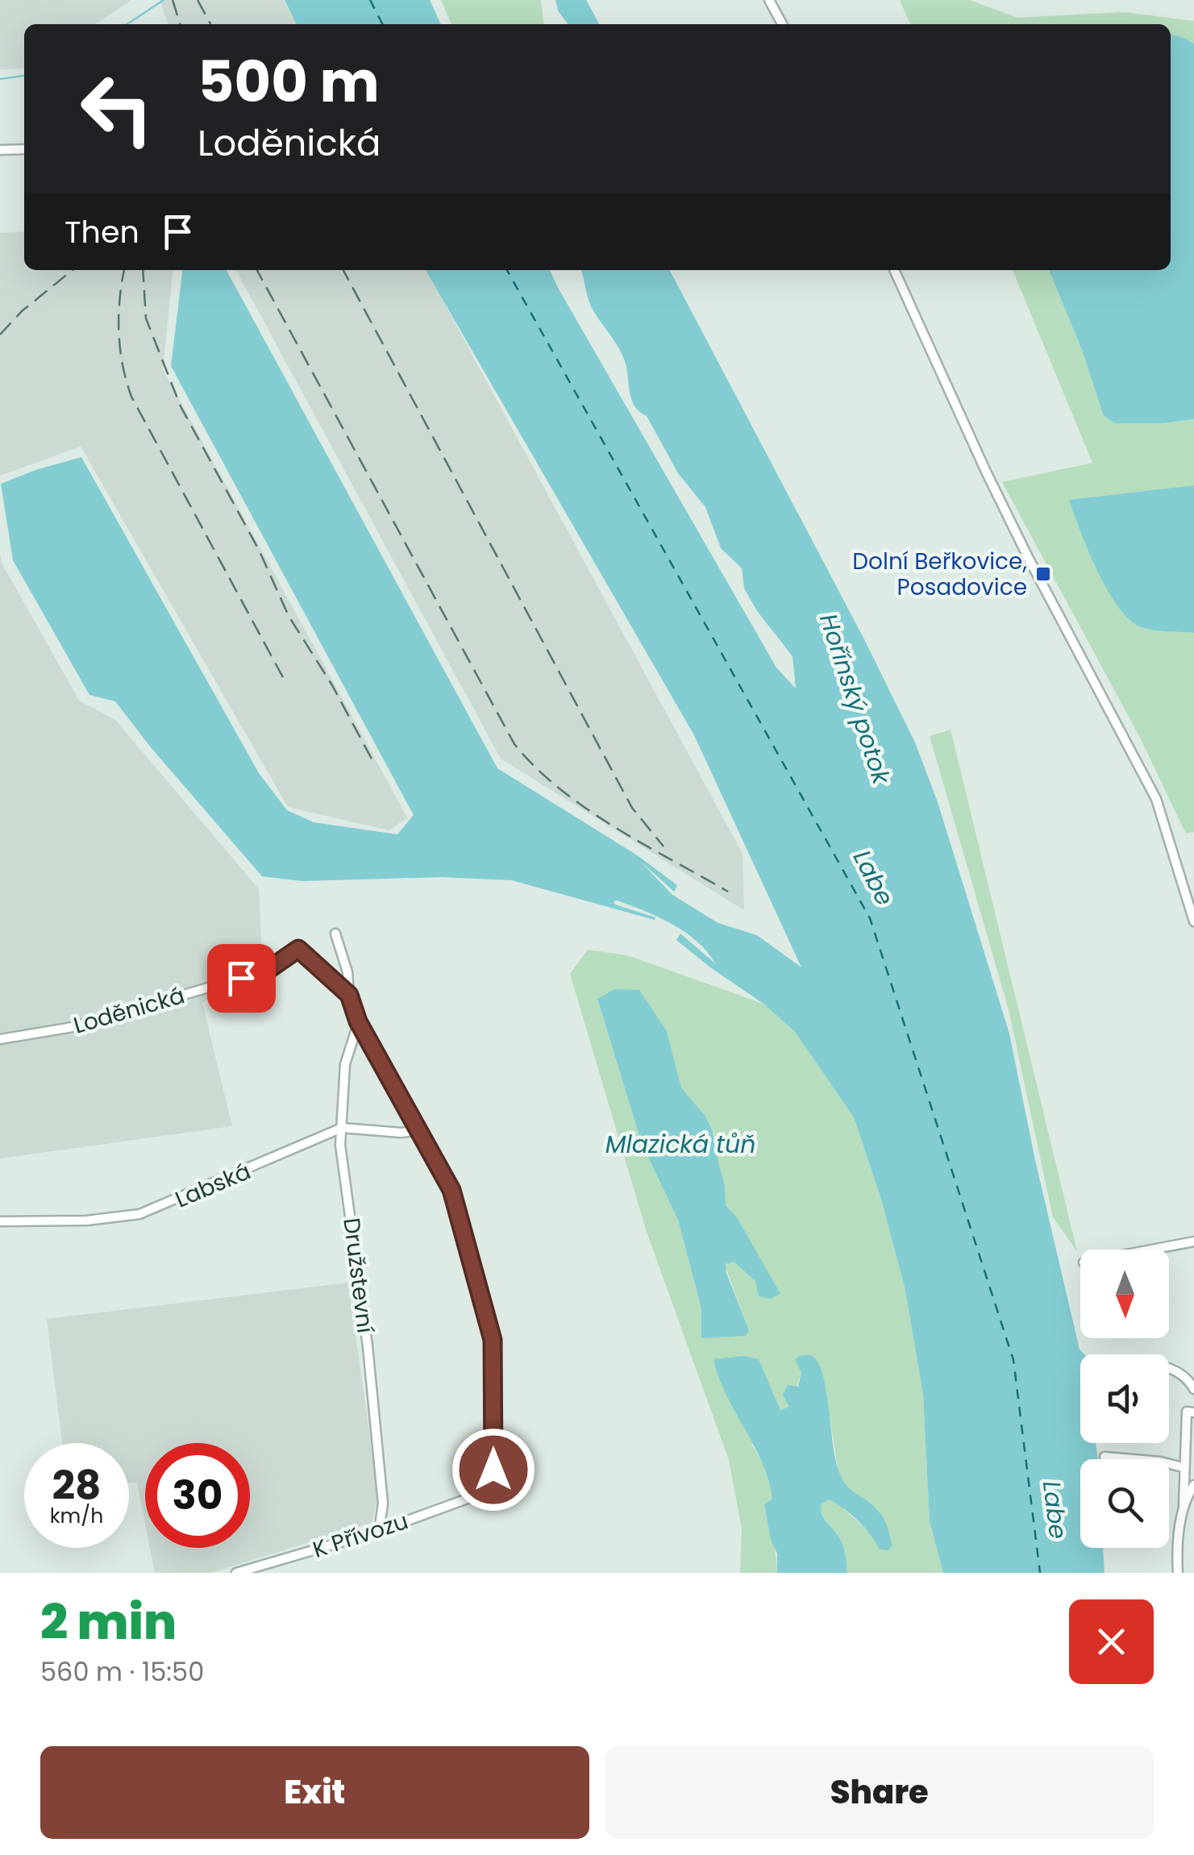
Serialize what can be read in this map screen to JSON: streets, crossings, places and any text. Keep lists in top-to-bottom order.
{
  "streets": {
    "street": [
      "Loděnická",
      "Labská",
      "Družstevní",
      "K Přívozu"
    ]
  },
  "crossings": [
    ["Labská", "Družstevní"],
    ["Labská", "K Přívozu"],
    ["Družstevní", "K Přívozu"]
  ],
  "water": ["Hořínský potok", "Labe", "Mlazická tůň"],
  "places": {
    "transit": ["Dolní Beřkovice, Posadovice"]
  },
  "north": "bottom",
  "page": {
    "turn": ["500 m", "Loděnická"],
    "then": "Then",
    "speed": "28 km/h",
    "limit": "30",
    "heading": ["2 min", "560 m · 15:50"],
    "buttons": ["Exit", "Share"]
  }
}
